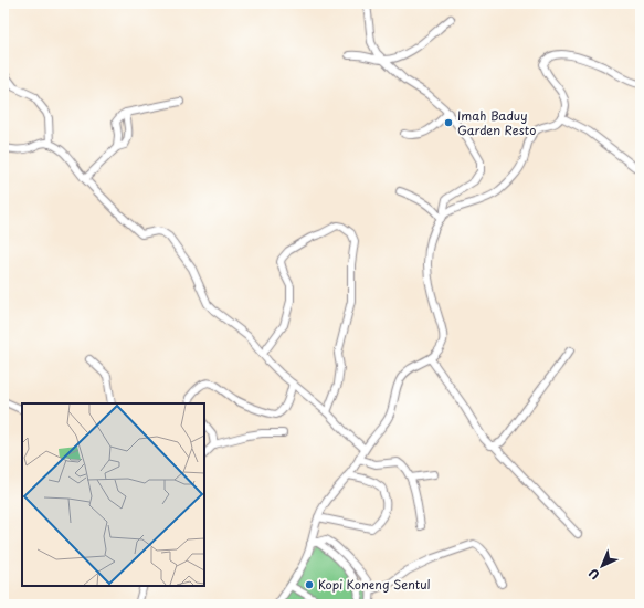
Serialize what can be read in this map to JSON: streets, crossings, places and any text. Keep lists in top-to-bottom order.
{
  "places": ["Imah Baduy Garden Resto", "Kopi Koneng Sentul"],
  "north": "bottom left"
}
